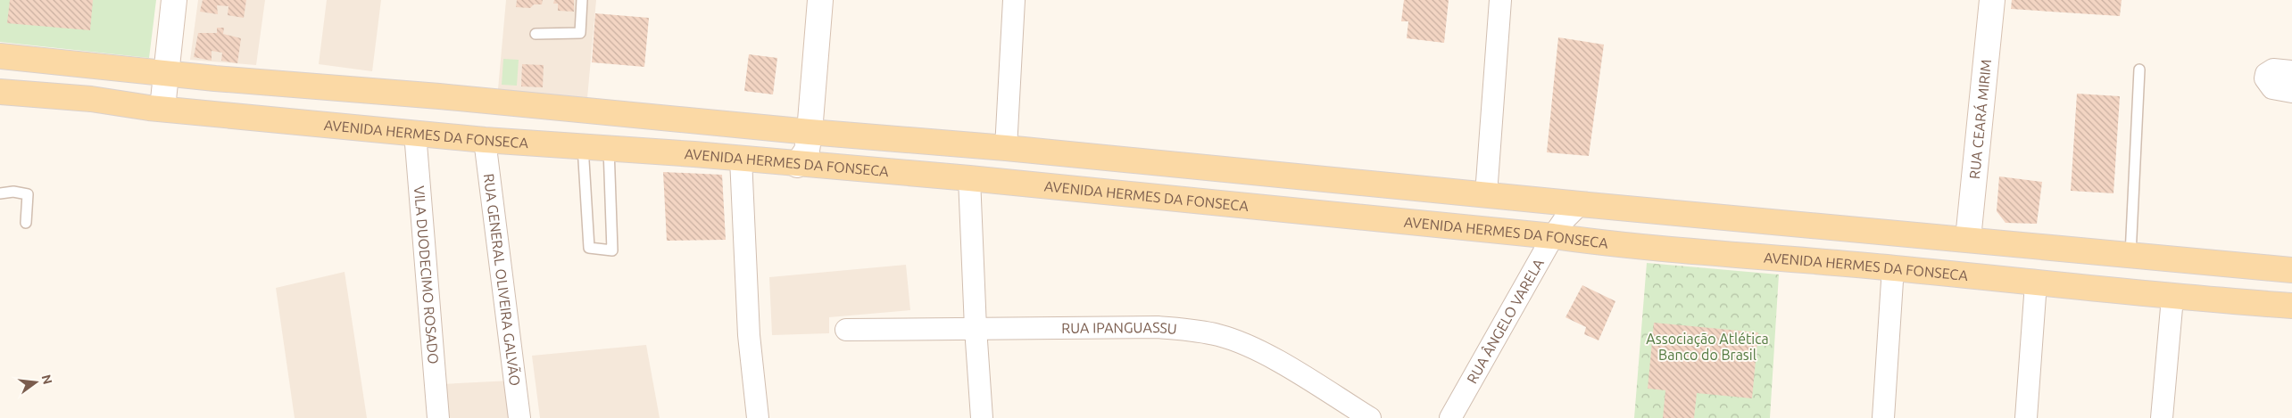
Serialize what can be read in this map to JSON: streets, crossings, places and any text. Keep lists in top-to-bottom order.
{
  "streets": {
    "main road": ["AVENIDA HERMES DA FONSECA"],
    "street": [
      "RUA CEARÁ MIRIM",
      "VILA DUODECIMO ROSADO",
      "RUA GENERAL OLIVEIRA GALVÃO",
      "RUA ÂNGELO VARELA",
      "RUA IPANGUASSU"
    ]
  },
  "crossings": [
    ["AVENIDA HERMES DA FONSECA", "VILA DUODECIMO ROSADO"],
    ["AVENIDA HERMES DA FONSECA", "RUA GENERAL OLIVEIRA GALVÃO"],
    ["AVENIDA HERMES DA FONSECA", "RUA ÂNGELO VARELA"]
  ],
  "parks": ["Associação Atlética Banco do Brasil"],
  "north": "right"
}
